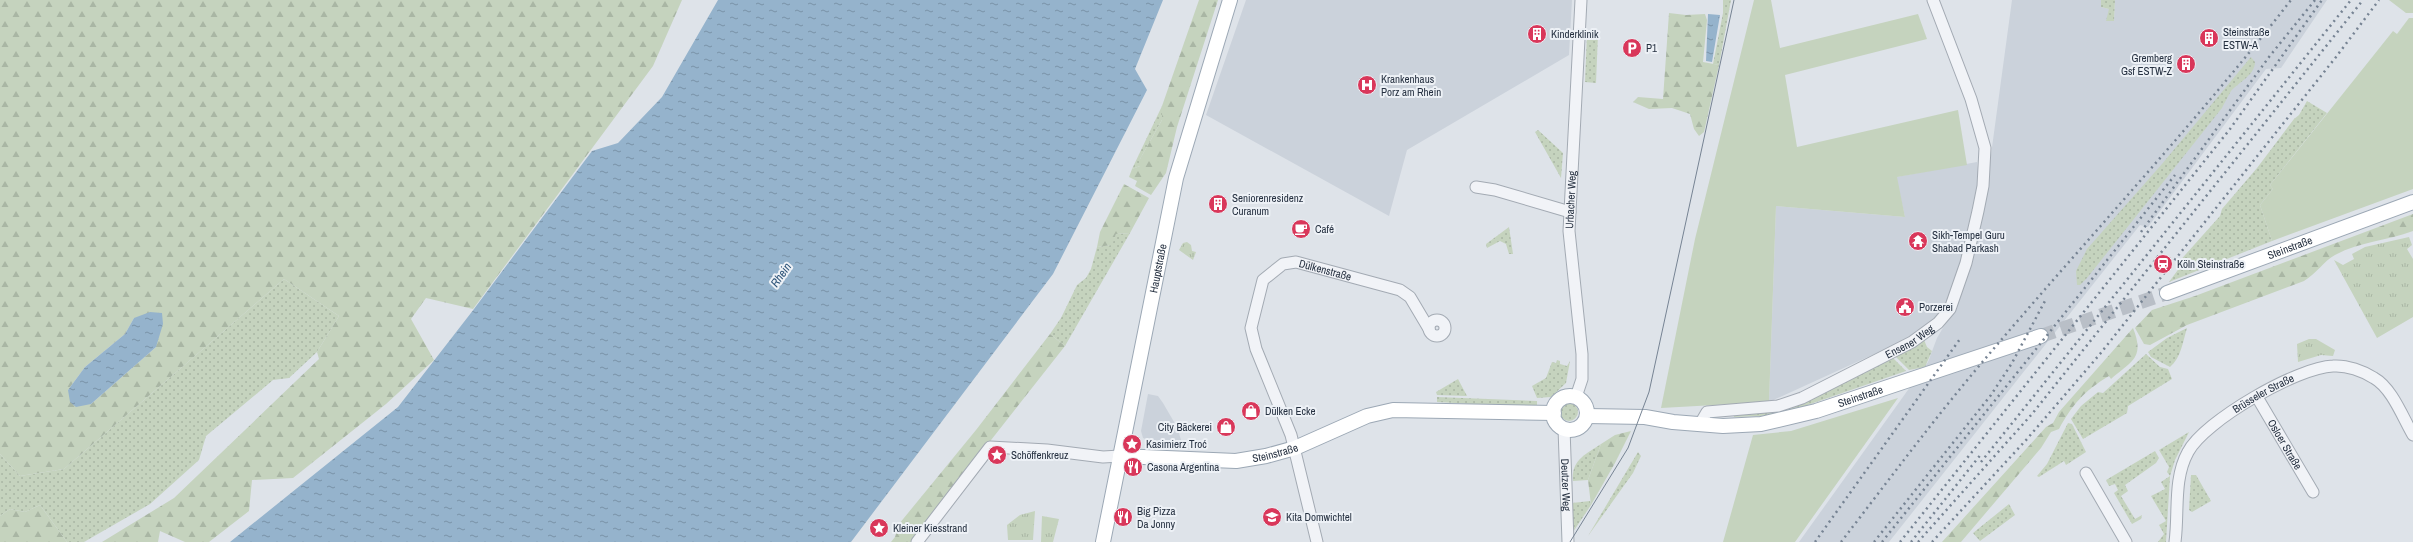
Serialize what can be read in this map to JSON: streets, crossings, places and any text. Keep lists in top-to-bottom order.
{
  "streets": {
    "main road": ["Steinstraße", "Hauptstraße"],
    "street": [
      "Urbacher Weg",
      "Dülkenstraße",
      "Ensener Weg",
      "Brüsseler Straße",
      "Osloer Straße",
      "Deutzer Weg"
    ]
  },
  "crossings": [
    ["Urbacher Weg", "Steinstraße"],
    ["Urbacher Weg", "Deutzer Weg"],
    ["Steinstraße", "Hauptstraße"],
    ["Steinstraße", "Dülkenstraße"],
    ["Steinstraße", "Ensener Weg"],
    ["Steinstraße", "Deutzer Weg"],
    ["Brüsseler Straße", "Osloer Straße"]
  ],
  "water": ["Rhein"],
  "places": {
    "building": [
      "Kinderklinik",
      "Steinstraße ESTW-A",
      "Gremberg Gsf ESTW-Z",
      "Seniorenresidenz Curanum"
    ],
    "parking": ["P1"],
    "hospital": ["Krankenhaus Porz am Rhein"],
    "cafe": ["Café"],
    "temple": ["Sikh-Tempel Guru Shabad Parkash"],
    "station": ["Köln Steinstraße"],
    "public building": ["Porzerei"],
    "shop": ["Dülken Ecke", "City Bäckerei"],
    "place": ["Kasimierz Troć", "Schöffenkreuz", "Kleiner Kiesstrand"],
    "restaurant": ["Casona Argentina", "Big Pizza Da Jonny"],
    "school or university": ["Kita Domwichtel"]
  }
}
